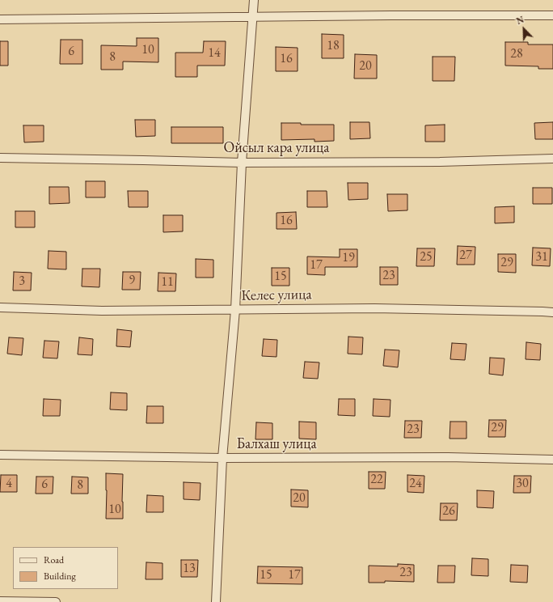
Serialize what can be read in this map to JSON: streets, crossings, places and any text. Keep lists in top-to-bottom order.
{
  "streets": {
    "street": ["Ойсыл кара улица", "Келес улица", "Балхаш улица"]
  },
  "house_numbers": [
    "18",
    "10",
    "6",
    "14",
    "28",
    "8",
    "16",
    "20",
    "16",
    "27",
    "25",
    "31",
    "19",
    "29",
    "17",
    "23",
    "15",
    "9",
    "3",
    "11",
    "29",
    "23",
    "22",
    "4",
    "24",
    "30",
    "6",
    "8",
    "20",
    "10",
    "26",
    "13",
    "23",
    "15",
    "17"
  ],
  "legend": ["Road", "Building"],
  "north": "top left"
}
